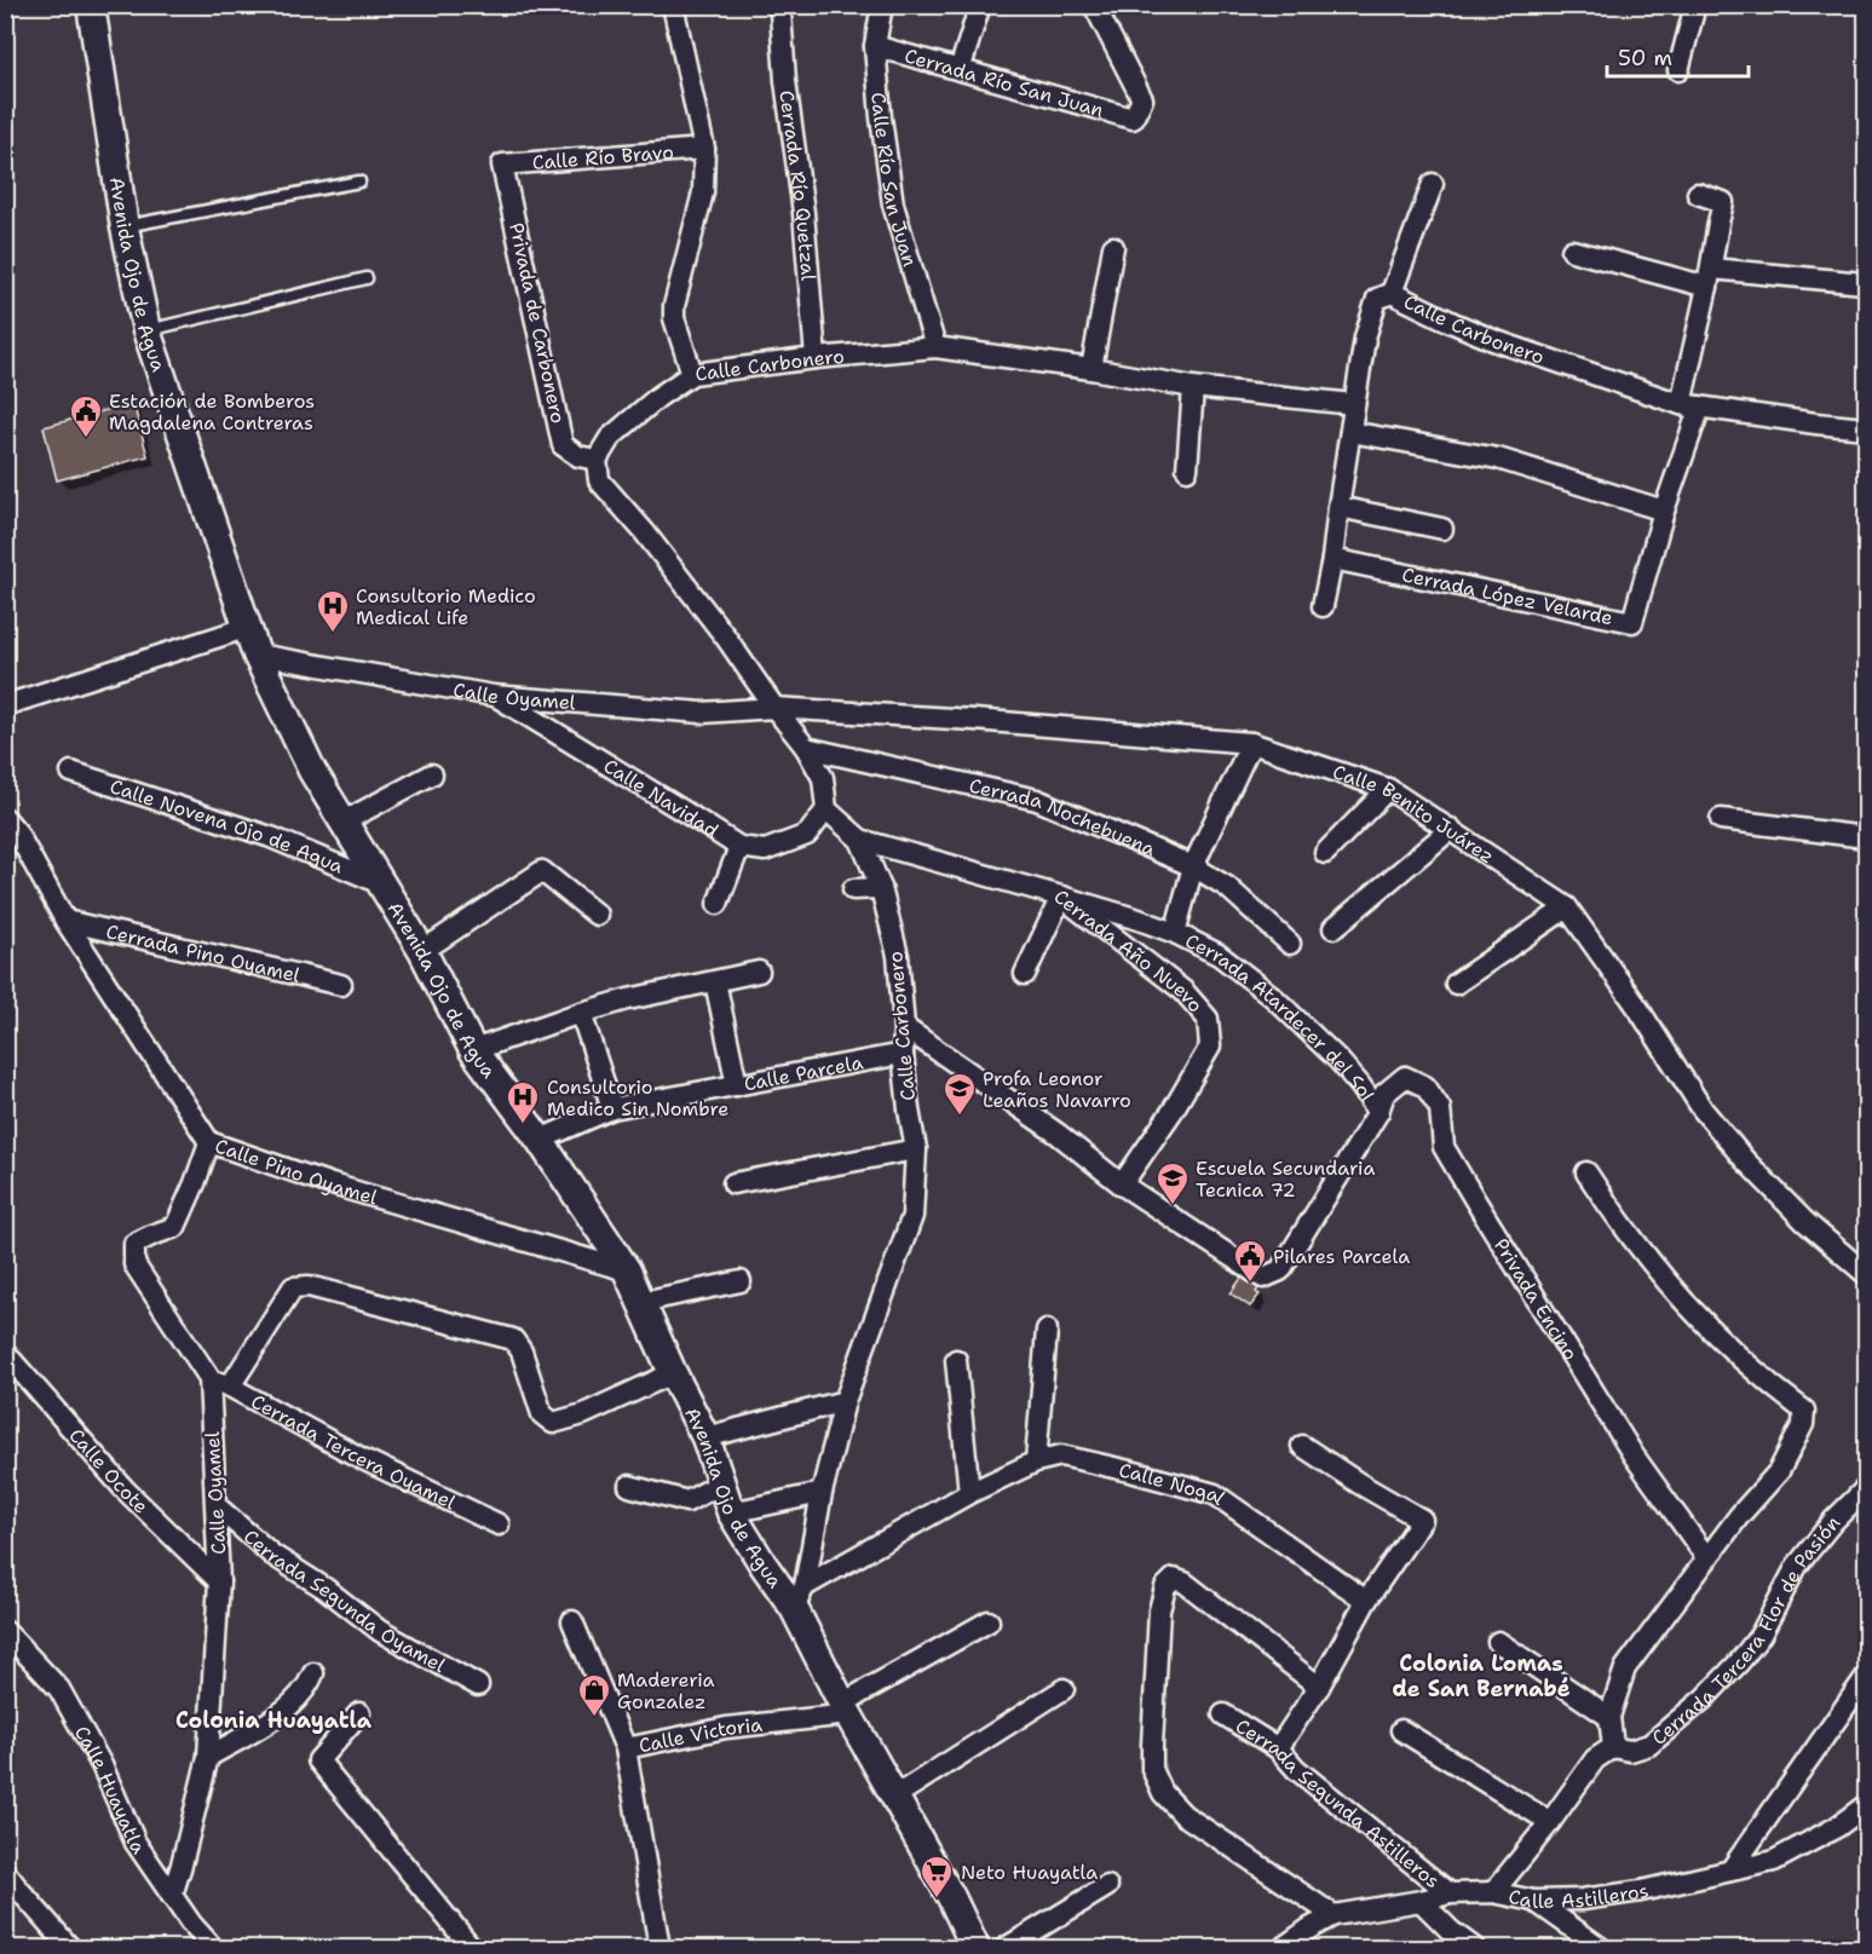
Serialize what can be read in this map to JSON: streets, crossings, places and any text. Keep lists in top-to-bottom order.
{
  "streets": {
    "street": [
      "Cerrada Río San Juan",
      "Calle Río Bravo",
      "Calle Río San Juan",
      "Cerrada Río Quetzal",
      "Avenida Ojo de Agua",
      "Privada de Carbonero",
      "Calle Carbonero",
      "Cerrada López Velarde",
      "Calle Oyamel",
      "Calle Navidad",
      "Calle Benito Juárez",
      "Cerrada Nochebuena",
      "Calle Novena Ojo de Agua",
      "Cerrada Pino Oyamel",
      "Cerrada Año Nuevo",
      "Cerrada Atardecer del Sol",
      "Calle Parcela",
      "Calle Pino Oyamel",
      "Privada Encino",
      "Cerrada Tercera Oyamel",
      "Calle Ocote",
      "Calle Nogal",
      "Cerrada Segunda Oyamel",
      "Cerrada Tercera Flor de Pasión",
      "Calle Victoria",
      "Calle Huayatla",
      "Cerrada Segunda Astilleros",
      "Calle Astilleros"
    ]
  },
  "crossings": [
    ["Cerrada Río San Juan", "Calle Río San Juan"],
    ["Calle Río Bravo", "Privada de Carbonero"],
    ["Calle Río Bravo", "Calle Carbonero"],
    ["Calle Río San Juan", "Calle Carbonero"],
    ["Cerrada Río Quetzal", "Calle Carbonero"],
    ["Avenida Ojo de Agua", "Calle Carbonero"],
    ["Avenida Ojo de Agua", "Calle Oyamel"],
    ["Avenida Ojo de Agua", "Calle Novena Ojo de Agua"],
    ["Avenida Ojo de Agua", "Calle Parcela"],
    ["Avenida Ojo de Agua", "Calle Pino Oyamel"],
    ["Avenida Ojo de Agua", "Calle Nogal"],
    ["Avenida Ojo de Agua", "Calle Victoria"],
    ["Privada de Carbonero", "Calle Carbonero"],
    ["Calle Carbonero", "Cerrada López Velarde"],
    ["Calle Carbonero", "Calle Navidad"],
    ["Calle Carbonero", "Cerrada Año Nuevo"],
    ["Calle Carbonero", "Calle Parcela"],
    ["Calle Carbonero", "Calle Nogal"],
    ["Calle Oyamel", "Calle Navidad"],
    ["Calle Oyamel", "Calle Benito Juárez"],
    ["Calle Oyamel", "Cerrada Tercera Oyamel"],
    ["Calle Oyamel", "Calle Ocote"],
    ["Calle Oyamel", "Cerrada Segunda Oyamel"],
    ["Calle Oyamel", "Calle Huayatla"],
    ["Cerrada Pino Oyamel", "Calle Pino Oyamel"],
    ["Cerrada Año Nuevo", "Cerrada Atardecer del Sol"],
    ["Cerrada Atardecer del Sol", "Privada Encino"],
    ["Cerrada Segunda Astilleros", "Calle Astilleros"]
  ],
  "districts": ["Colonia Lomas de San Bernabé", "Colonia Huayatla"],
  "places": {
    "public building": ["Estación de Bomberos Magdalena Contreras", "Pilares Parcela"],
    "hospital": ["Consultorio Medico Medical Life", "Consultorio Medico Sin Nombre"],
    "school or university": ["Profa Leonor Leaños Navarro", "Escuela Secundaria Tecnica 72"],
    "shop": ["Madereria Gonzalez"],
    "supermarket": ["Neto Huayatla"]
  },
  "scale_bar": "50 m"
}
